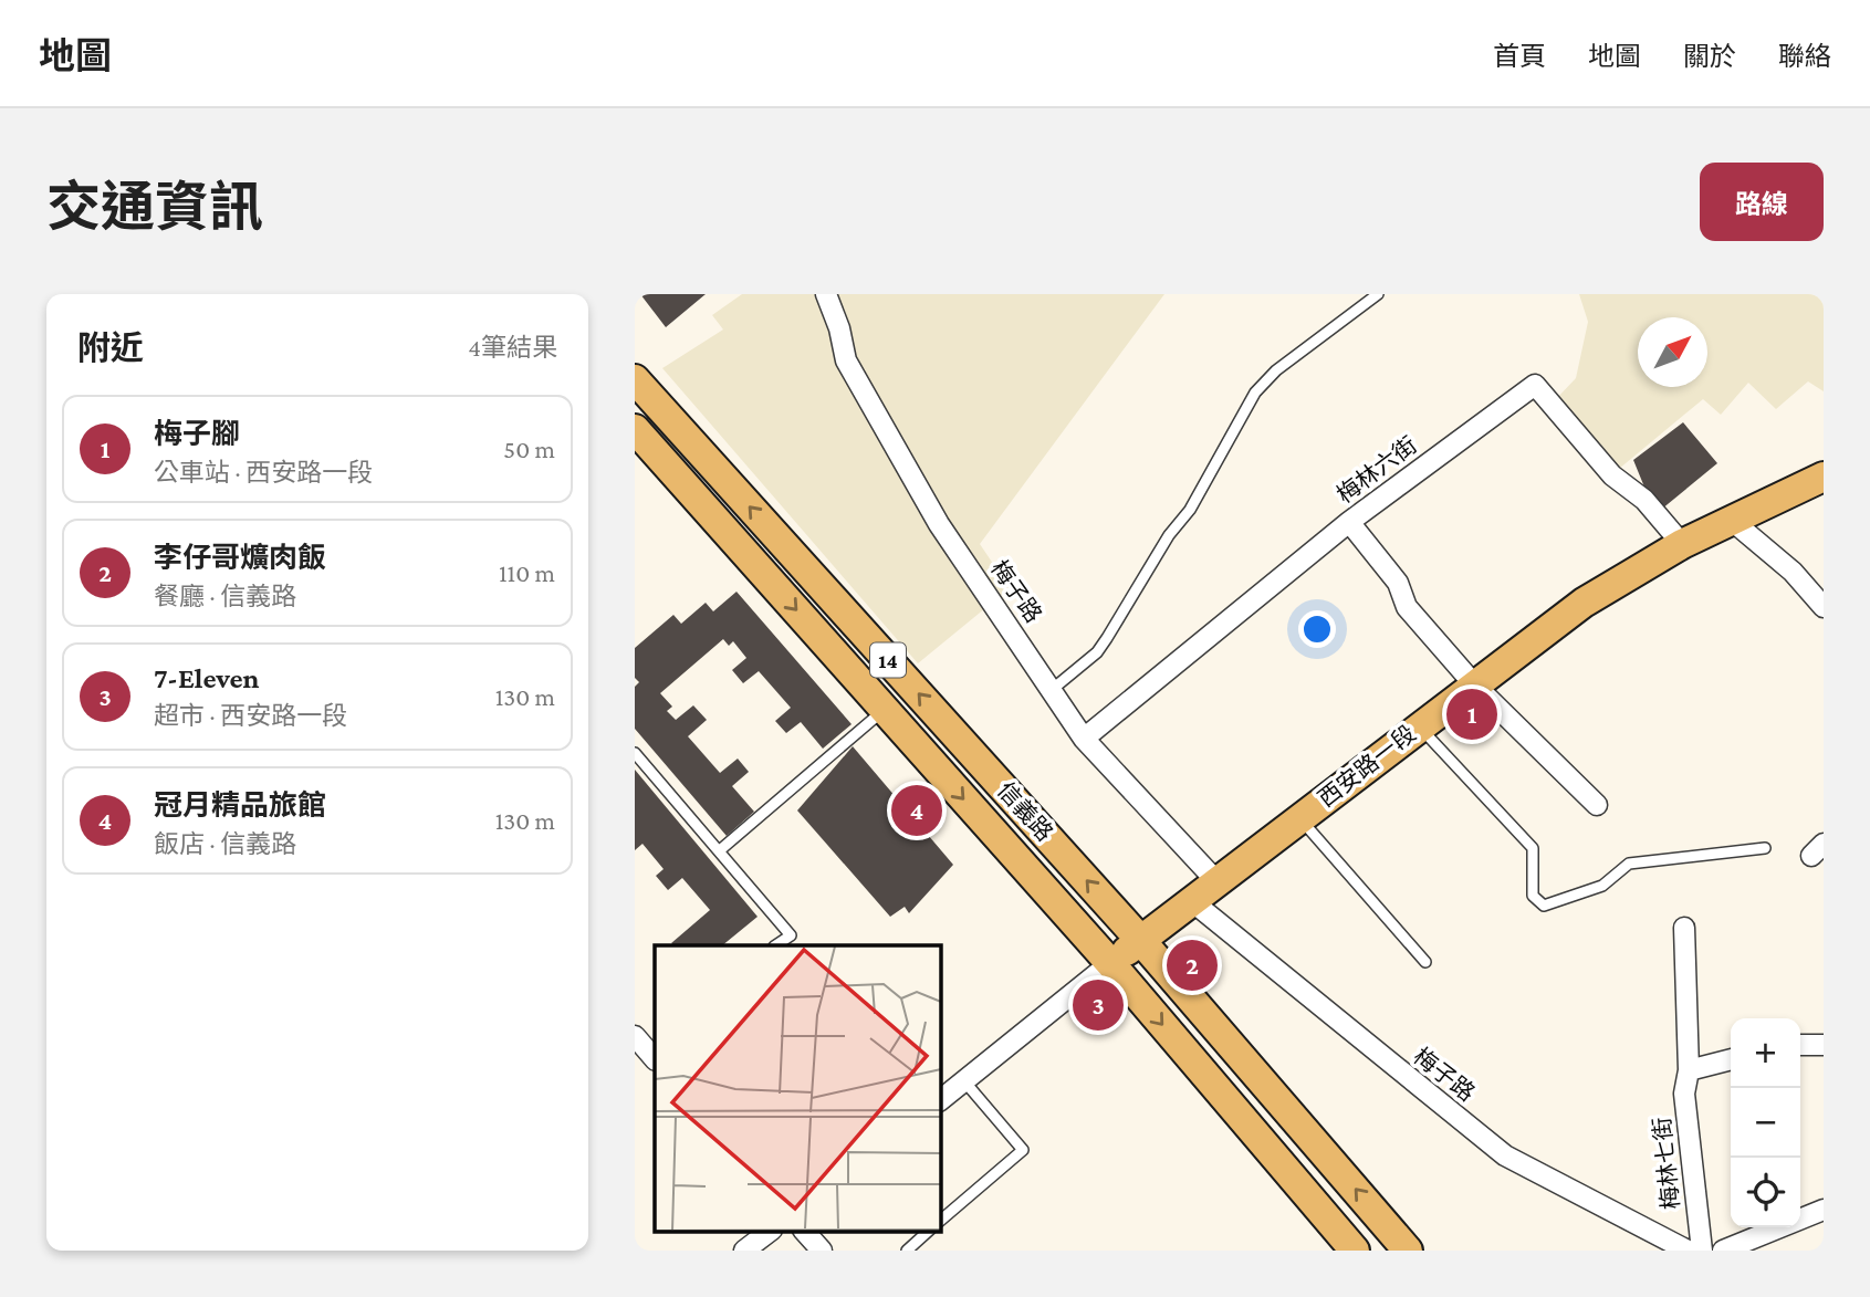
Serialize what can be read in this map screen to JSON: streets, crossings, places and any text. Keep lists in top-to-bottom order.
{
  "streets": {
    "main road": ["14", "西安路一段", "信義路"],
    "street": ["梅林六街", "梅子路", "梅林七街"]
  },
  "crossings": [
    ["梅林六街", "梅子路"],
    ["梅林六街", "西安路一段"],
    ["梅子路", "西安路一段"],
    ["西安路一段", "信義路"]
  ],
  "north": "top right",
  "page": {
    "header": "地圖",
    "nav": [
      "首頁",
      "地圖",
      "關於",
      "聯絡"
    ],
    "title": "交通資訊",
    "buttons": "路線",
    "heading": ["附近", "4筆結果"],
    "list": [
      {
        "mark": "1",
        "name": "梅子腳",
        "note": "公車站 · 西安路一段",
        "value": "50 m"
      },
      {
        "mark": "2",
        "name": "李仔哥爌肉飯",
        "note": "餐廳 · 信義路",
        "value": "110 m"
      },
      {
        "mark": "3",
        "name": "7-Eleven",
        "note": "超市 · 西安路一段",
        "value": "130 m"
      },
      {
        "mark": "4",
        "name": "冠月精品旅館",
        "note": "飯店 · 信義路",
        "value": "130 m"
      }
    ],
    "pins": [
      "1",
      "4",
      "2",
      "3"
    ],
    "map_buttons": ["+", "−"]
  }
}
